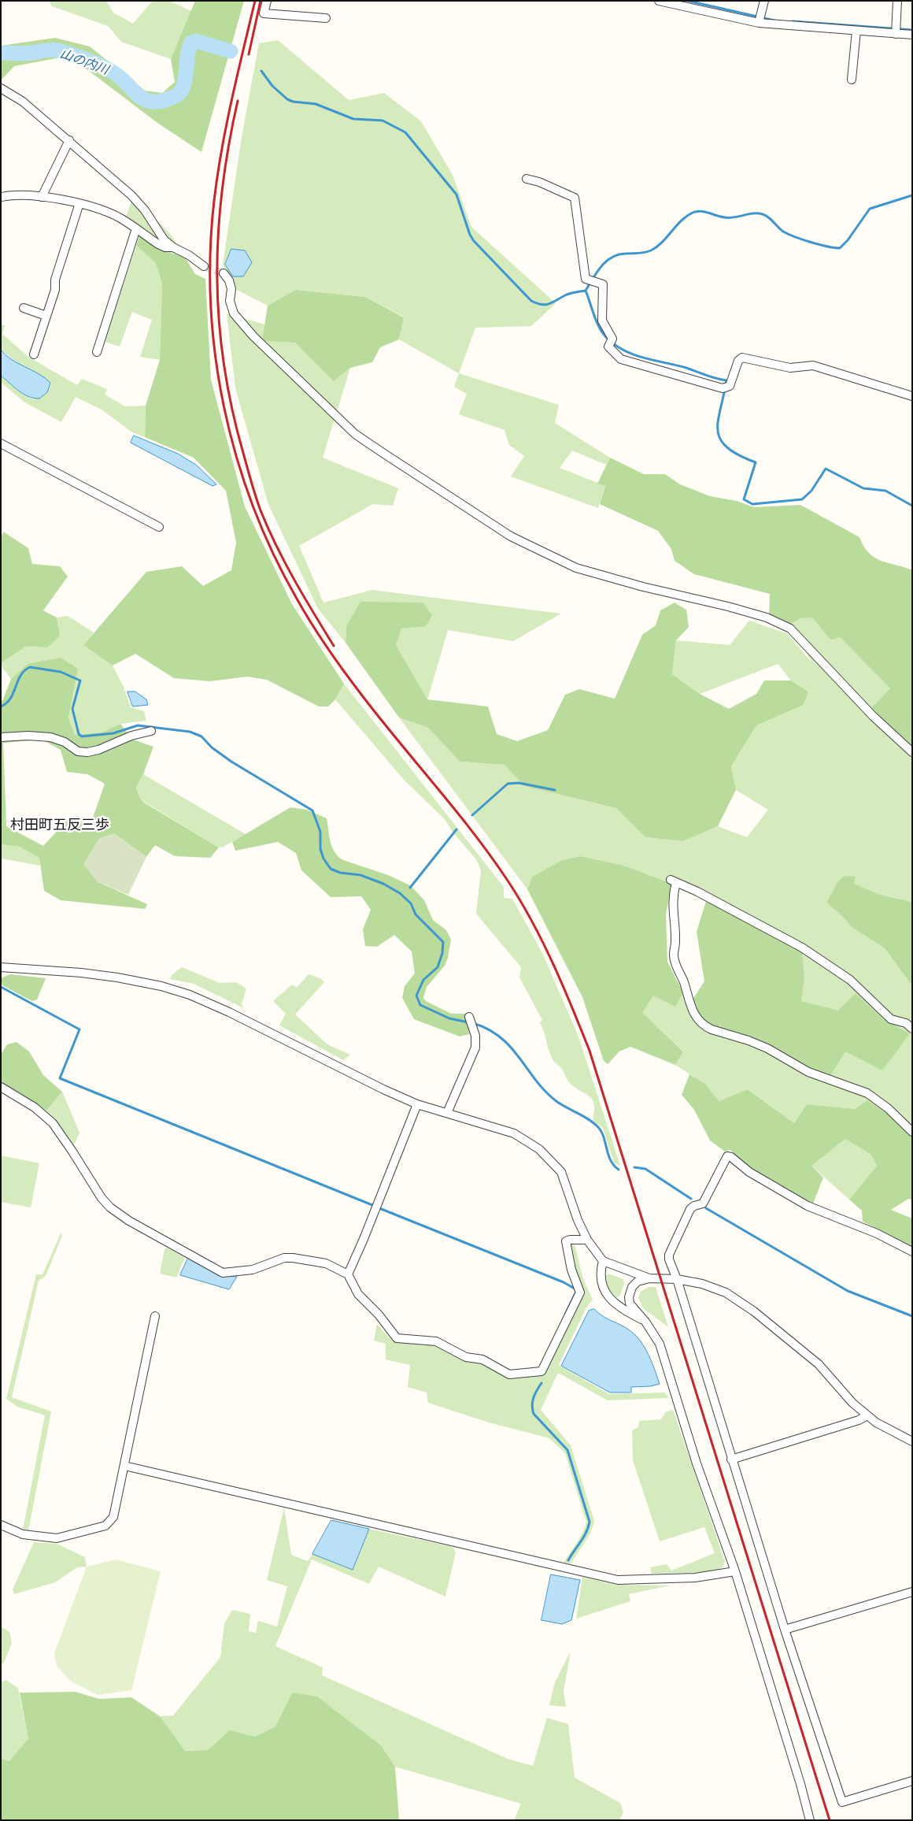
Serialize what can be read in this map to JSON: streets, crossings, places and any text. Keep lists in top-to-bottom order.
{
  "districts": ["村田町五反三歩"],
  "water": ["山の内川"]
}
